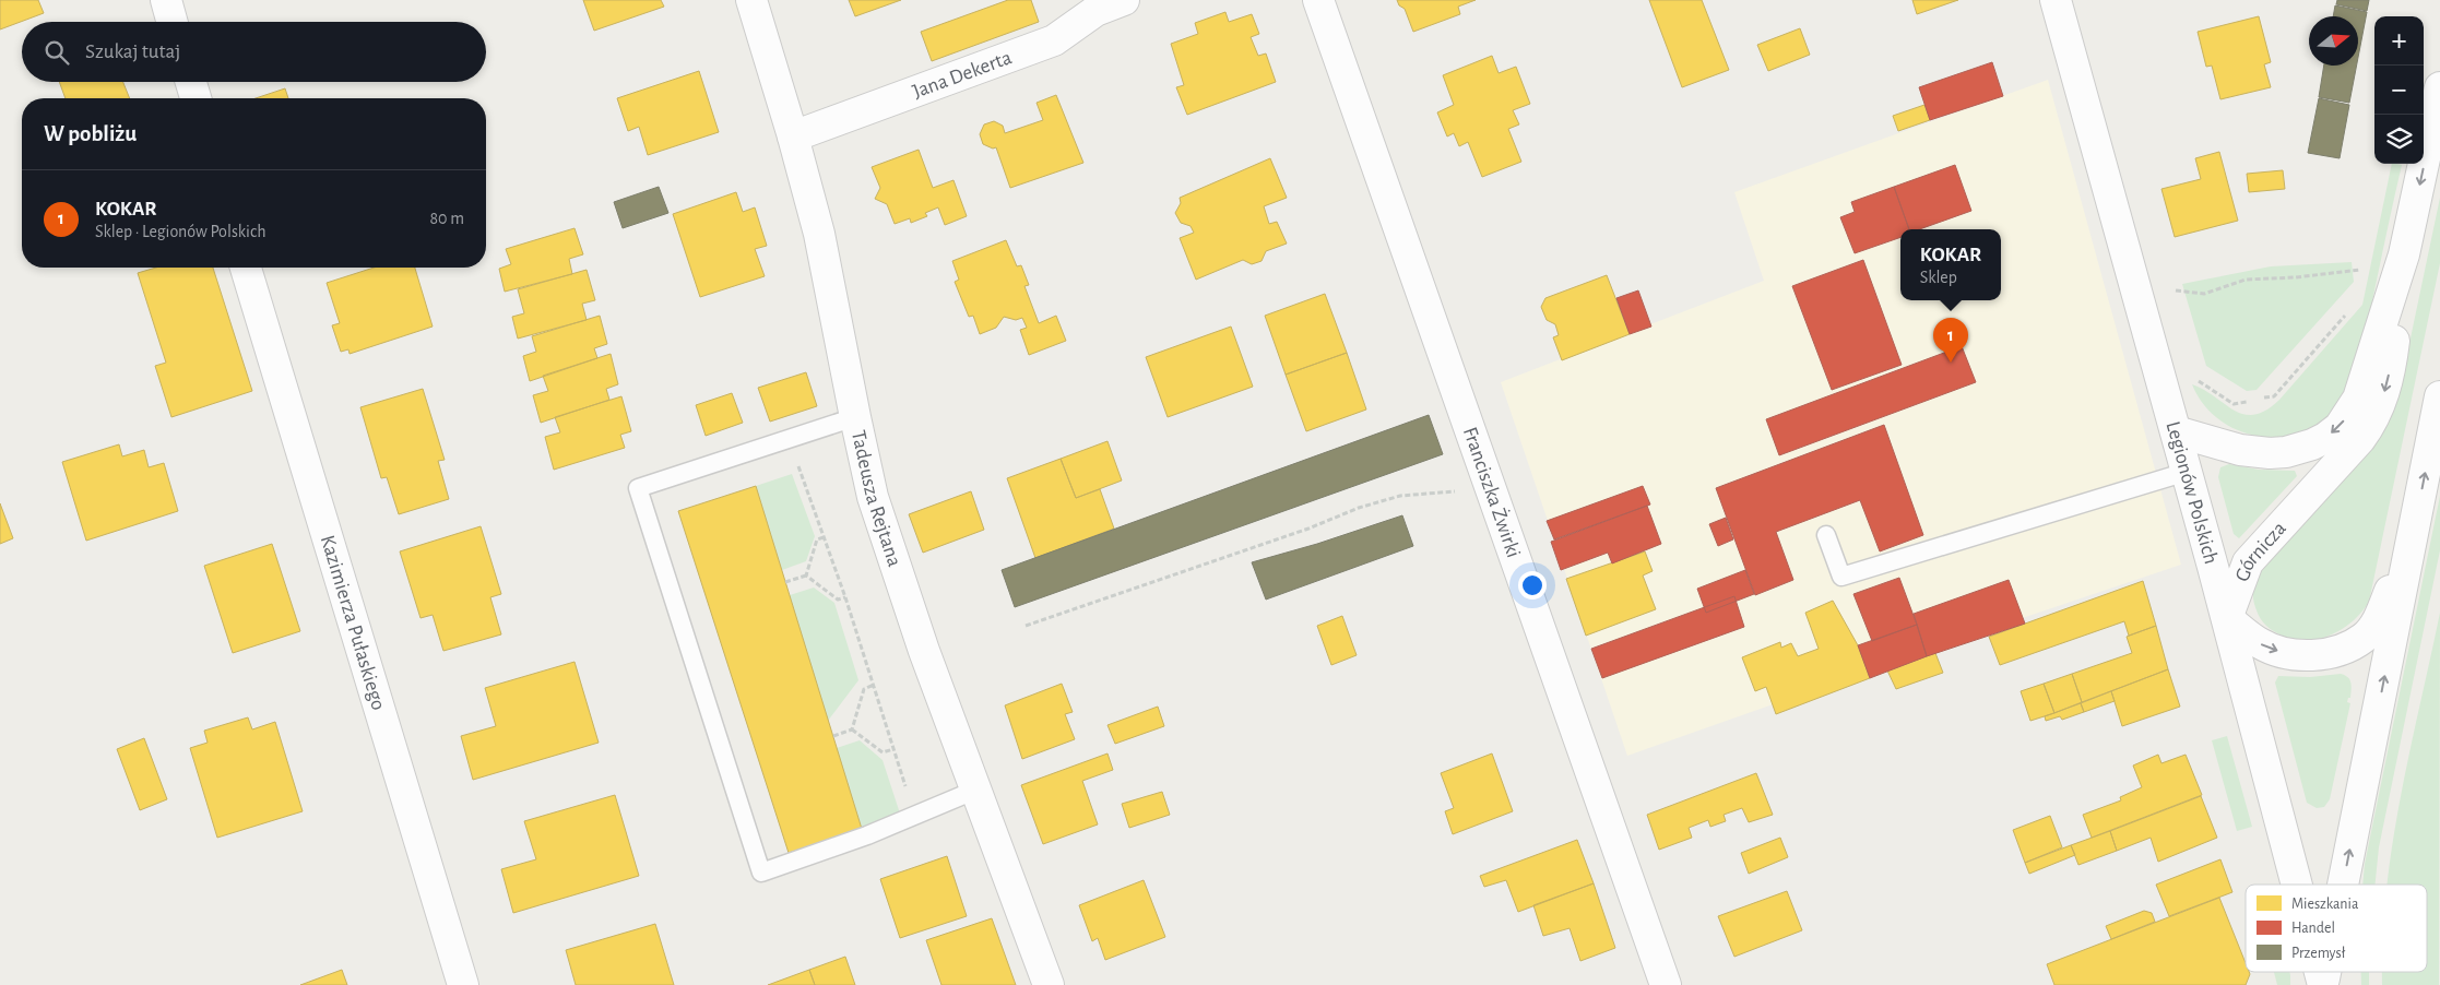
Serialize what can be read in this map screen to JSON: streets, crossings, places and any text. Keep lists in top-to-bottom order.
{
  "streets": {
    "street": [
      "Jana Dekerta",
      "Legionów Polskich",
      "Franciszka Żwirki",
      "Tadeusza Rejtana",
      "Górnicza",
      "Kazimierza Pułaskiego"
    ]
  },
  "crossings": [
    ["Jana Dekerta", "Tadeusza Rejtana"],
    ["Legionów Polskich", "Górnicza"]
  ],
  "legend": ["Mieszkania", "Handel", "Przemysł"],
  "north": "right",
  "page": {
    "map_buttons": ["+", "−"],
    "search": "Szukaj tutaj",
    "heading": "W pobliżu",
    "list": [
      {
        "mark": "1",
        "name": "KOKAR",
        "note": "Sklep · Legionów Polskich",
        "value": "80 m"
      }
    ],
    "popup": ["KOKAR", "Sklep"],
    "pins": "1"
  }
}
